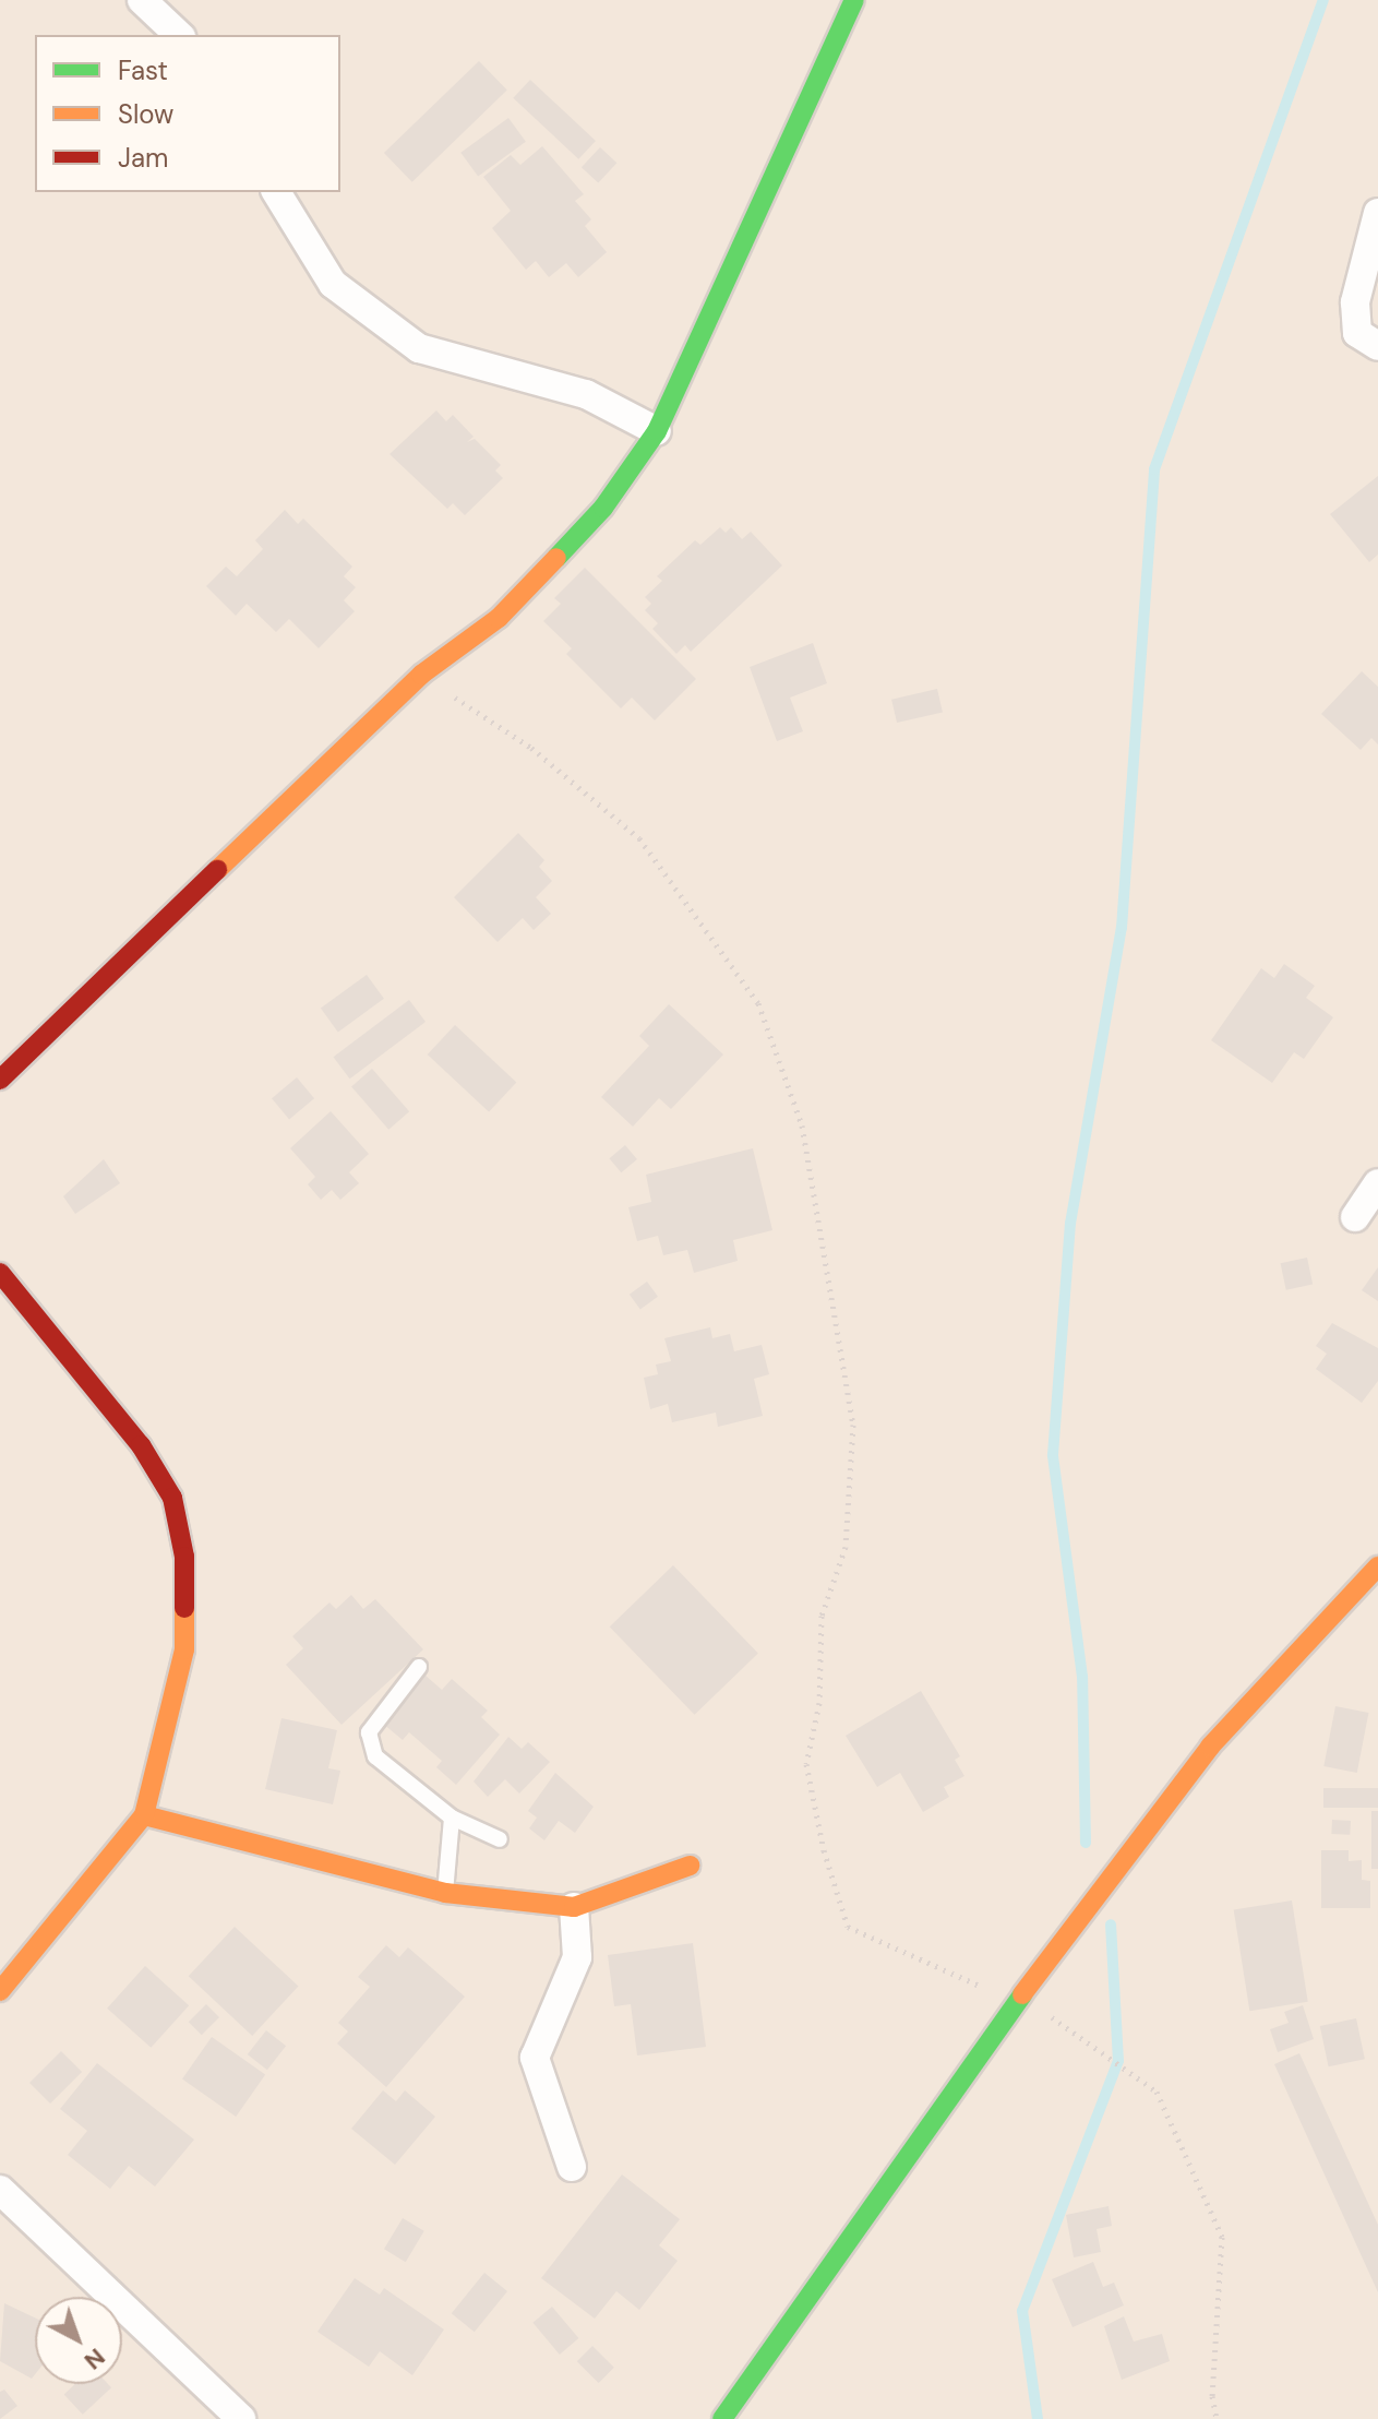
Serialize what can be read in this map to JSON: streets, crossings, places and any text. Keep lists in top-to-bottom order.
{
  "legend": ["Fast", "Slow", "Jam"],
  "north": "bottom right"
}
